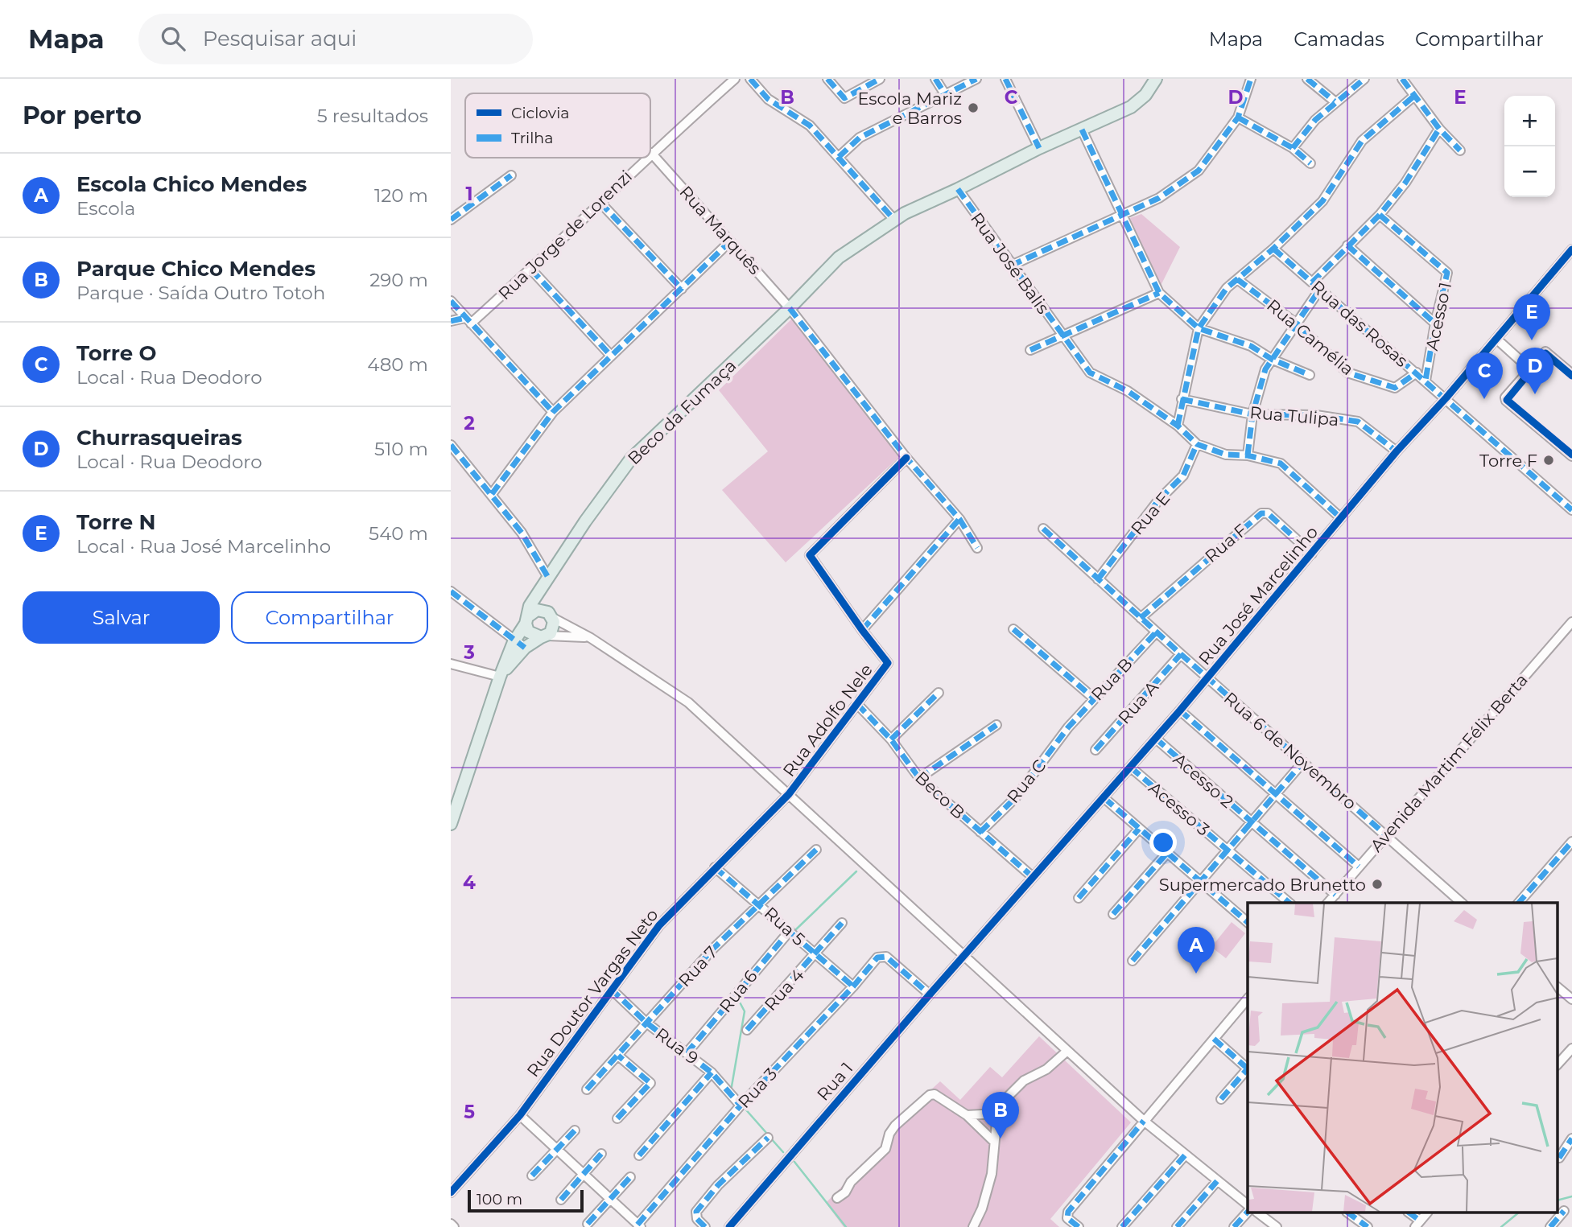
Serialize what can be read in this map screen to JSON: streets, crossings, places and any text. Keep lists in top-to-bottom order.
{
  "streets": {
    "main road": ["Beco da Fumaça"],
    "street": [
      "Rua Marquês",
      "Rua Jorge de Lorenzi",
      "Rua José Balis",
      "Acesso 1",
      "Rua das Rosas",
      "Rua Camélia",
      "Rua Tulipa",
      "Rua E",
      "Rua F",
      "Rua José Marcelinho",
      "Rua B",
      "Rua A",
      "Rua Adolfo Nele",
      "Rua 6 de Novembro",
      "Avenida Martim Félix Berta",
      "Acesso 2",
      "Rua C",
      "Beco B",
      "Acesso 3",
      "Rua 5",
      "Rua 7",
      "Rua 4",
      "Rua 6",
      "Rua Doutor Vargas Neto",
      "Rua 9",
      "Rua 1",
      "Rua 3"
    ]
  },
  "crossings": [
    ["Rua Marquês", "Rua Jorge de Lorenzi"],
    ["Rua Marquês", "Beco da Fumaça"],
    ["Rua Marquês", "Rua Adolfo Nele"],
    ["Rua José Balis", "Beco da Fumaça"],
    ["Rua José Balis", "Rua E"],
    ["Acesso 1", "Rua das Rosas"],
    ["Rua das Rosas", "Rua Camélia"],
    ["Rua das Rosas", "Rua José Marcelinho"],
    ["Rua Tulipa", "Rua José Marcelinho"],
    ["Rua E", "Rua 6 de Novembro"],
    ["Rua F", "Rua José Marcelinho"],
    ["Rua F", "Rua 6 de Novembro"],
    ["Rua José Marcelinho", "Rua 6 de Novembro"],
    ["Rua José Marcelinho", "Acesso 2"],
    ["Rua José Marcelinho", "Beco B"],
    ["Rua José Marcelinho", "Acesso 3"],
    ["Rua José Marcelinho", "Rua 1"],
    ["Rua B", "Rua 6 de Novembro"],
    ["Rua B", "Rua C"],
    ["Rua A", "Rua 6 de Novembro"],
    ["Rua Adolfo Nele", "Beco B"],
    ["Rua Adolfo Nele", "Rua Doutor Vargas Neto"],
    ["Rua 6 de Novembro", "Avenida Martim Félix Berta"],
    ["Avenida Martim Félix Berta", "Acesso 2"],
    ["Rua C", "Beco B"],
    ["Rua 5", "Rua 7"],
    ["Rua 5", "Rua 4"],
    ["Rua 5", "Rua 6"],
    ["Rua 5", "Rua Doutor Vargas Neto"],
    ["Rua 5", "Rua 3"],
    ["Rua 7", "Rua 9"],
    ["Rua 6", "Rua 9"],
    ["Rua Doutor Vargas Neto", "Rua 9"],
    ["Rua 9", "Rua 3"],
    ["Rua 1", "Rua 3"]
  ],
  "places": ["Escola Mariz e Barros", "Torre F", "Supermercado Brunetto"],
  "legend": ["Ciclovia", "Trilha"],
  "scale_bar": "100 m",
  "page": {
    "header": "Mapa",
    "search": "Pesquisar aqui",
    "nav": ["Mapa", "Camadas", "Compartilhar"],
    "heading": ["Por perto", "5 resultados"],
    "map_buttons": ["+", "−"],
    "list": [
      {
        "mark": "A",
        "name": "Escola Chico Mendes",
        "note": "Escola",
        "value": "120 m"
      },
      {
        "mark": "B",
        "name": "Parque Chico Mendes",
        "note": "Parque · Saída Outro Totoh",
        "value": "290 m"
      },
      {
        "mark": "C",
        "name": "Torre O",
        "note": "Local · Rua Deodoro",
        "value": "480 m"
      },
      {
        "mark": "D",
        "name": "Churrasqueiras",
        "note": "Local · Rua Deodoro",
        "value": "510 m"
      },
      {
        "mark": "E",
        "name": "Torre N",
        "note": "Local · Rua José Marcelinho",
        "value": "540 m"
      }
    ],
    "pins": [
      "E",
      "D",
      "C",
      "A",
      "B"
    ],
    "buttons": ["Salvar", "Compartilhar"],
    "scale": "100 m"
  },
  "grid": {
    "columns": [
      "B",
      "C",
      "D",
      "E"
    ],
    "rows": [
      "1",
      "2",
      "3",
      "4",
      "5"
    ]
  }
}
